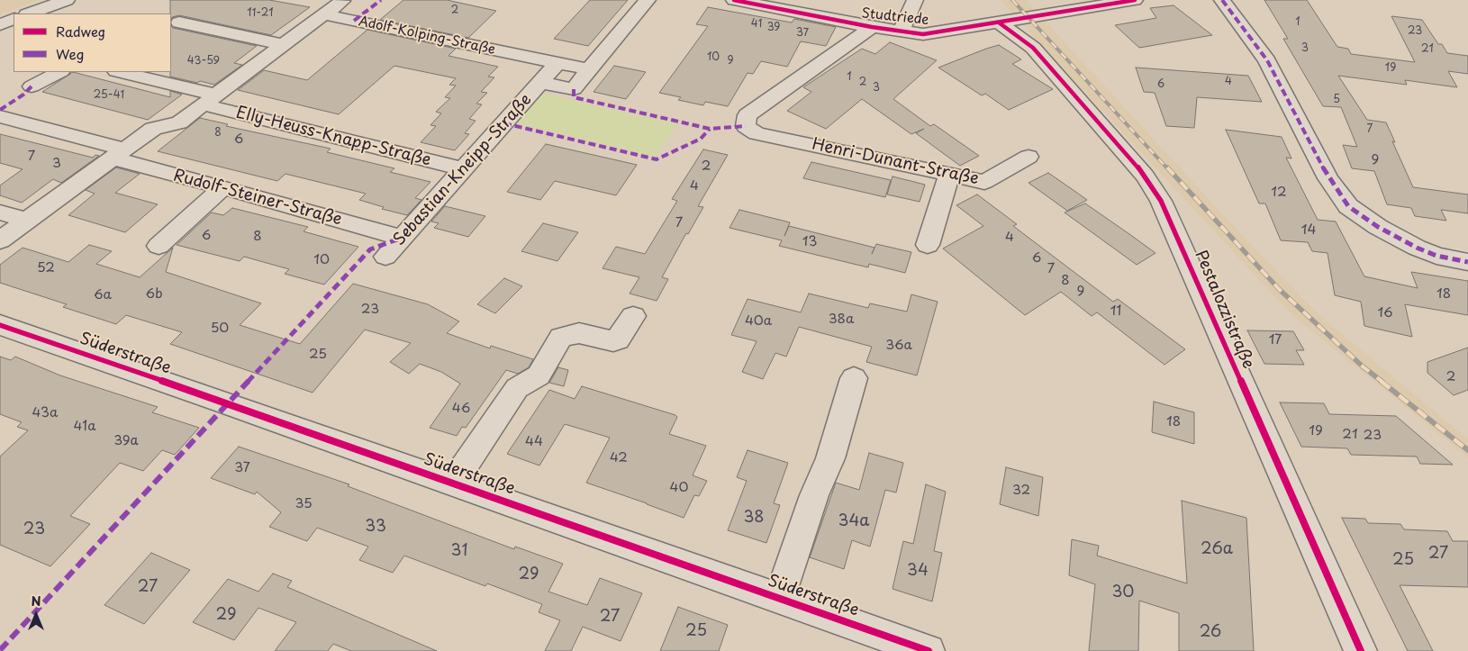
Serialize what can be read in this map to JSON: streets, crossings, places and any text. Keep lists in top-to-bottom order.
{
  "streets": {
    "street": [
      "Studtriede",
      "Adolf-Kolping-Straße",
      "Elly-Heuss-Knapp-Straße",
      "Henri-Dunant-Straße",
      "Sebastian-Kneipp-Straße",
      "Rudolf-Steiner-Straße",
      "Pestalozzistraße",
      "Süderstraße"
    ]
  },
  "crossings": [
    ["Studtriede", "Henri-Dunant-Straße"],
    ["Studtriede", "Pestalozzistraße"],
    ["Adolf-Kolping-Straße", "Sebastian-Kneipp-Straße"],
    ["Elly-Heuss-Knapp-Straße", "Sebastian-Kneipp-Straße"],
    ["Sebastian-Kneipp-Straße", "Rudolf-Steiner-Straße"]
  ],
  "house_numbers": [
    "2",
    "11-21",
    "1",
    "41",
    "39",
    "23",
    "37",
    "3",
    "21",
    "10",
    "43-59",
    "9",
    "19",
    "1",
    "4",
    "2",
    "6",
    "3",
    "25-41",
    "5",
    "7",
    "8",
    "6",
    "7",
    "9",
    "3",
    "2",
    "4",
    "12",
    "7",
    "14",
    "6",
    "8",
    "4",
    "13",
    "6",
    "10",
    "52",
    "7",
    "8",
    "9",
    "6b",
    "18",
    "6a",
    "23",
    "11",
    "16",
    "38a",
    "40a",
    "50",
    "17",
    "36a",
    "25",
    "2",
    "46",
    "43a",
    "18",
    "41a",
    "19",
    "21",
    "23",
    "39a",
    "44",
    "42",
    "37",
    "40",
    "32",
    "35",
    "38",
    "34a",
    "33",
    "23",
    "26a",
    "31",
    "27",
    "25",
    "34",
    "29",
    "27",
    "30",
    "29",
    "27",
    "25",
    "26"
  ],
  "legend": ["Radweg", "Weg"],
  "north": "top"
}
